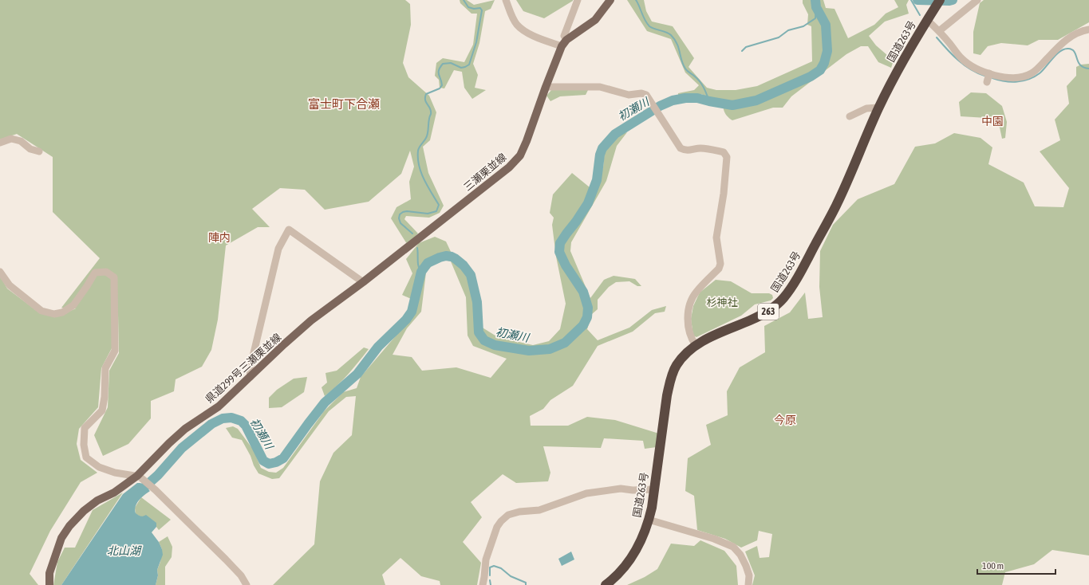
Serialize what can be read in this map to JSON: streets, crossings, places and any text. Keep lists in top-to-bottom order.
{
  "streets": {
    "highway": ["国道263号", "263"],
    "main road": ["三瀬栗並線", "県道299号三瀬栗並線"]
  },
  "crossings": [
    ["三瀬栗並線", "県道299号三瀬栗並線"]
  ],
  "districts": [
    "富士町下合瀬",
    "中園",
    "陣内",
    "今原"
  ],
  "water": ["初瀬川", "北山湖"],
  "parks": ["杉神社"],
  "scale_bar": "100 m"
}
